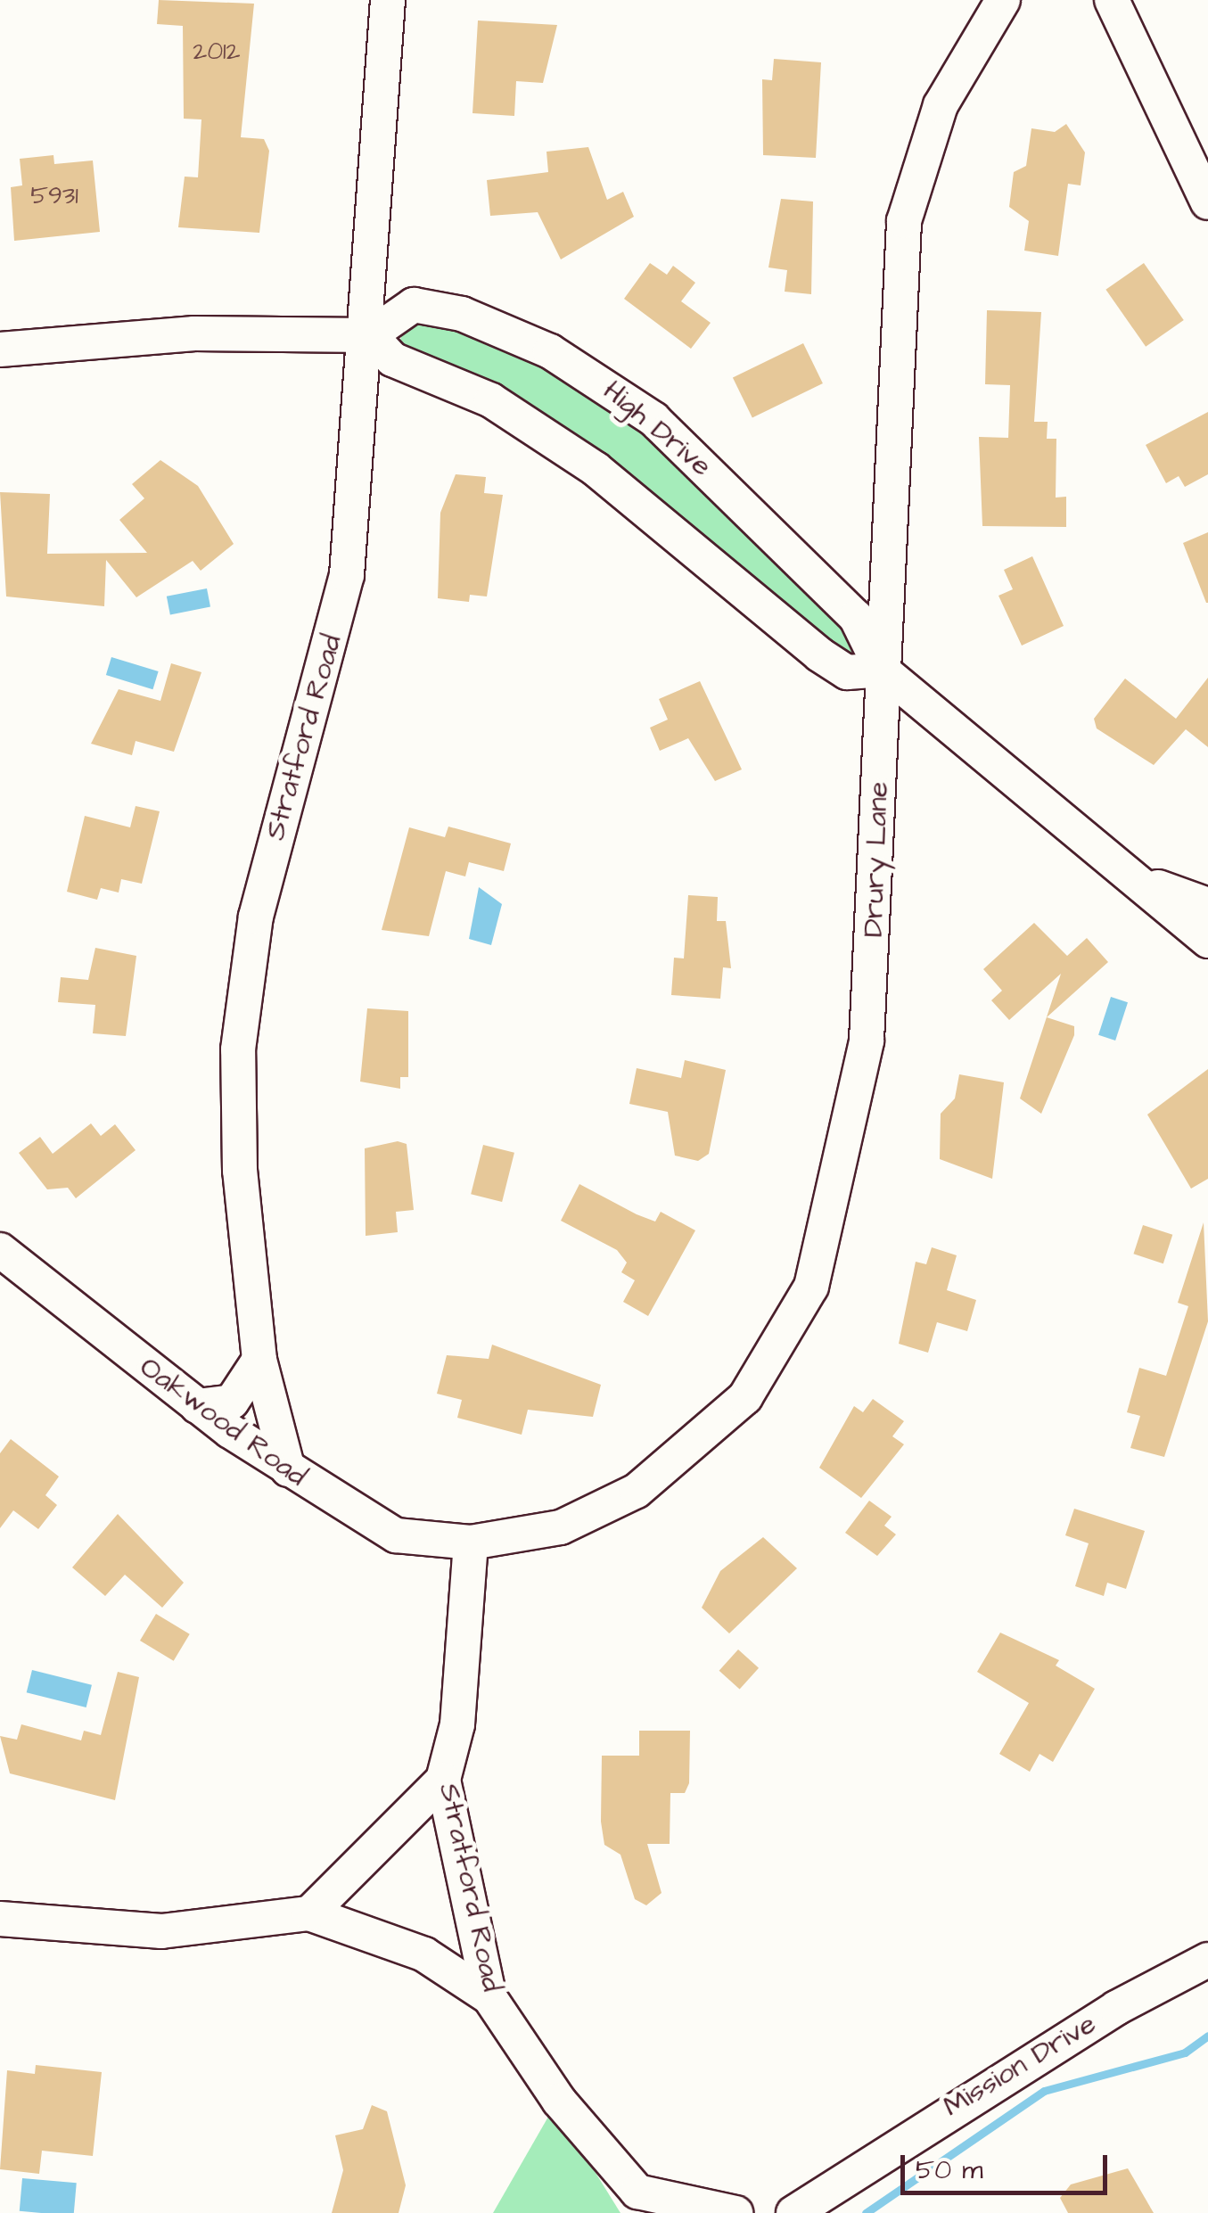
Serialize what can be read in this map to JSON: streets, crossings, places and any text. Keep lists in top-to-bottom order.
{
  "streets": {
    "street": [
      "High Drive",
      "Stratford Road",
      "Drury Lane",
      "Oakwood Road",
      "Mission Drive"
    ]
  },
  "crossings": [
    ["High Drive", "Stratford Road"],
    ["High Drive", "Drury Lane"],
    ["Stratford Road", "Drury Lane"],
    ["Stratford Road", "Oakwood Road"],
    ["Drury Lane", "Oakwood Road"]
  ],
  "house_numbers": ["2012", "5931"],
  "scale_bar": "50 m"
}
